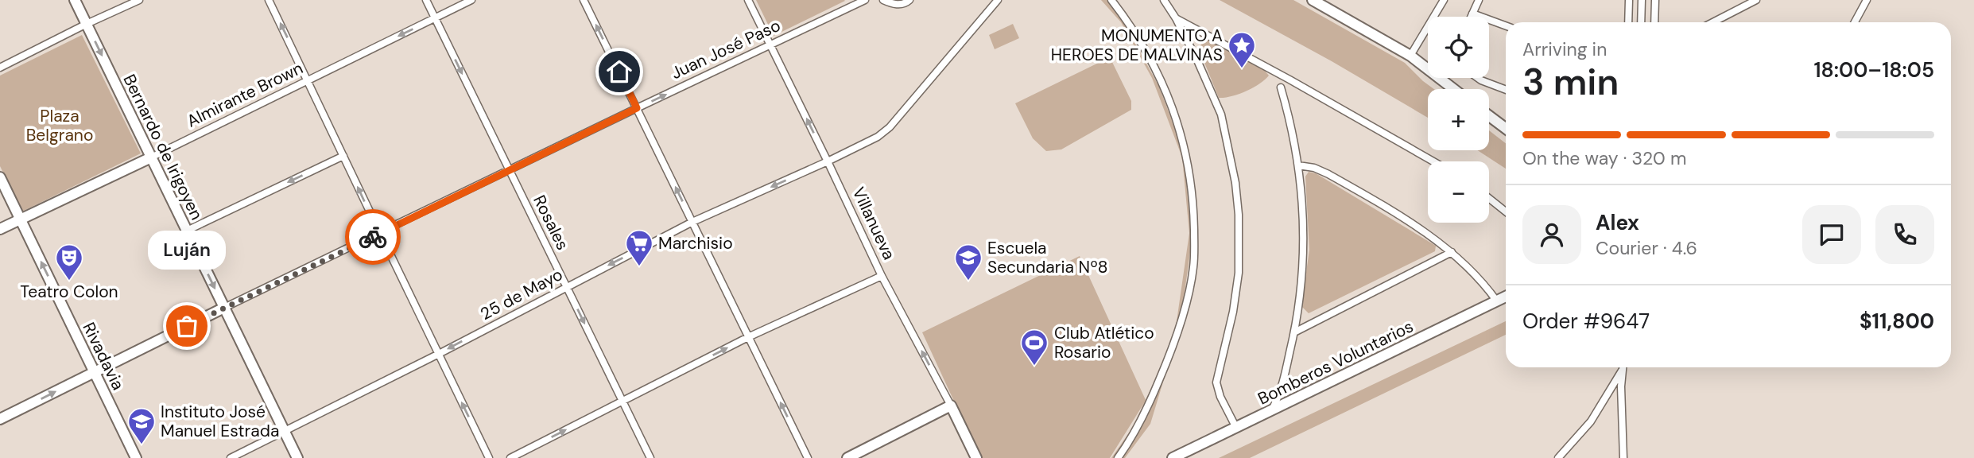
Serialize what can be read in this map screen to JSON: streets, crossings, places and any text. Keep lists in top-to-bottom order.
{
  "streets": {
    "main road": [
      "Juan José Paso",
      "Almirante Brown",
      "Bernardo de Irigoyen",
      "Villanueva",
      "Rivadavia",
      "Bomberos Voluntarios"
    ],
    "street": ["Rosales", "25 de Mayo"]
  },
  "crossings": [
    ["Juan José Paso", "Bernardo de Irigoyen"],
    ["Juan José Paso", "Rosales"],
    ["Juan José Paso", "Villanueva"],
    ["Juan José Paso", "Rivadavia"],
    ["Almirante Brown", "Bernardo de Irigoyen"],
    ["Almirante Brown", "Rosales"],
    ["Almirante Brown", "Rivadavia"],
    ["Bernardo de Irigoyen", "25 de Mayo"],
    ["Rosales", "25 de Mayo"],
    ["Villanueva", "25 de Mayo"]
  ],
  "one_way": [
    "Bernardo de Irigoyen",
    "Rosales",
    "Villanueva",
    "25 de Mayo",
    "Rivadavia"
  ],
  "parks": ["Plaza Belgrano"],
  "places": {
    "place": ["MONUMENTO A HEROES DE MALVINAS"],
    "supermarket": ["Marchisio"],
    "theatre": ["Teatro Colon"],
    "school or university": ["Escuela Secundaria Nº8", "Instituto José Manuel Estrada"],
    "other": ["Luján"],
    "sports": ["Club Atlético Rosario"]
  },
  "page": {
    "map_buttons": ["+", "−"],
    "heading": ["3 min", "Arriving in", "18:00–18:05"],
    "panel": [
      "Alex",
      "Courier · 4.6",
      "Order #9647",
      "$11,800"
    ],
    "bar": "On the way · 320 m",
    "bubble": "Luján"
  }
}
